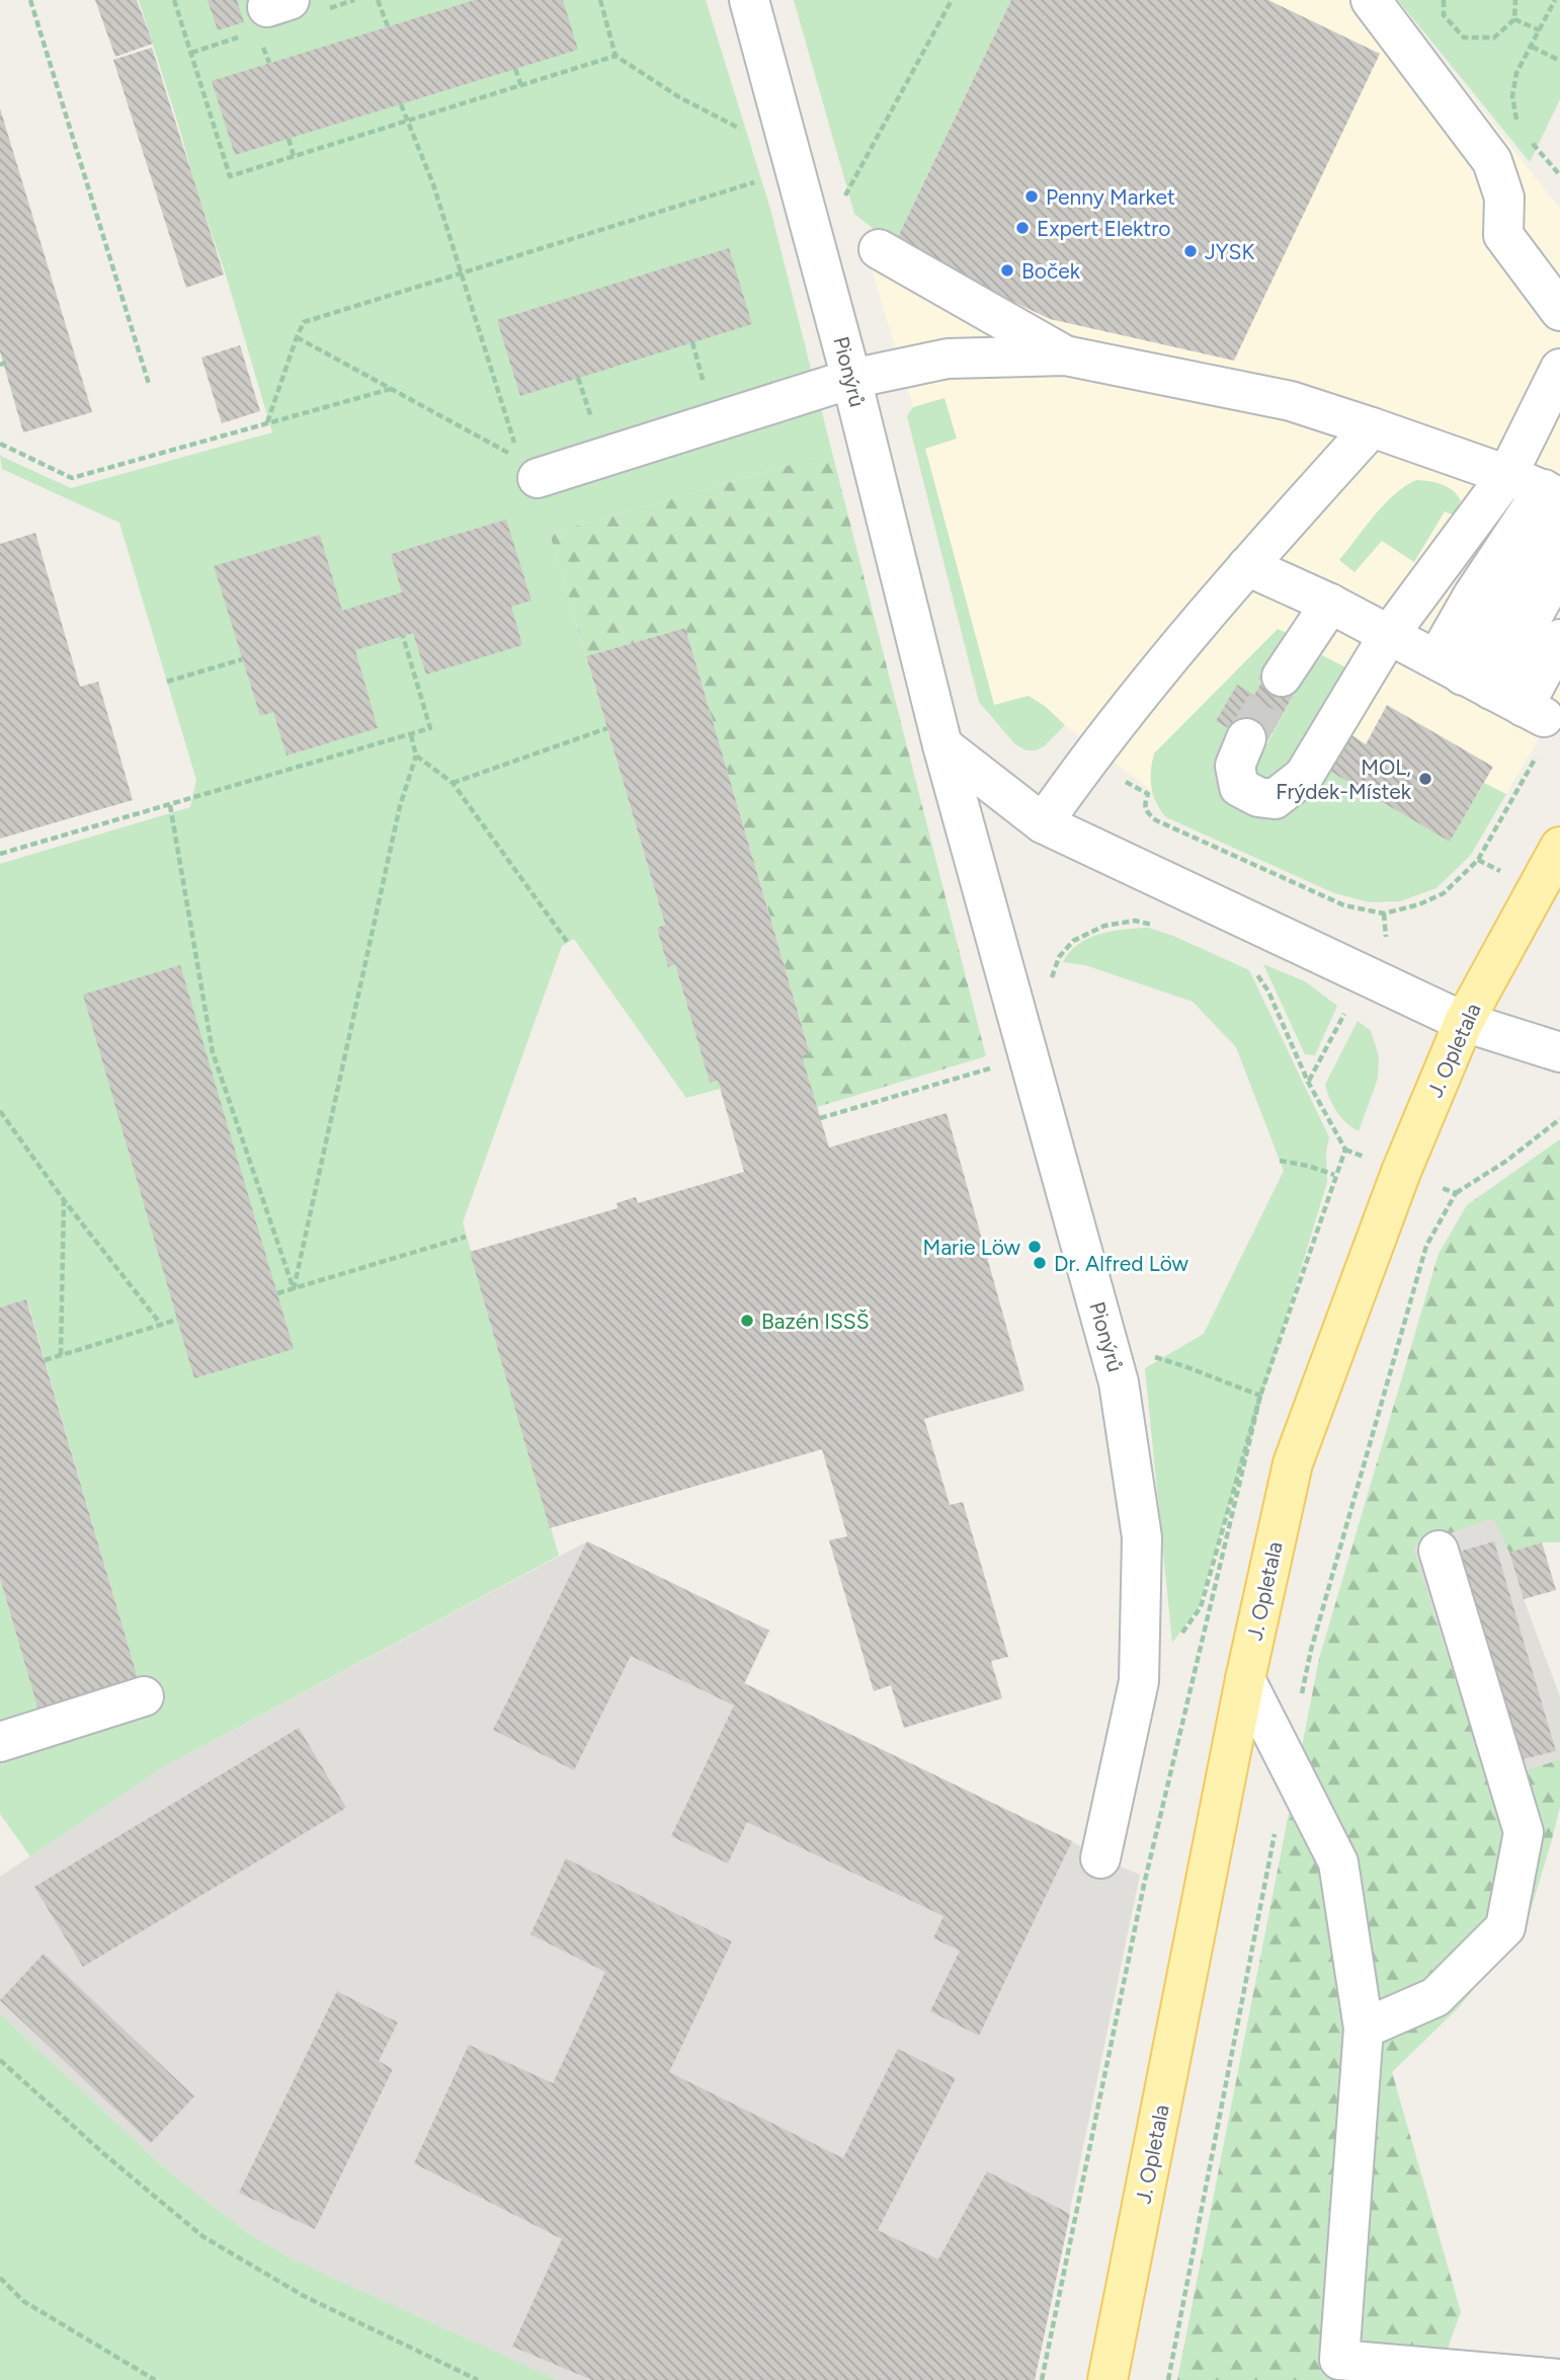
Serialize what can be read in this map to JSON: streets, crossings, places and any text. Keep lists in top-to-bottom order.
{
  "streets": {
    "main road": ["J. Opletala"],
    "street": ["Pionýrů"]
  },
  "places": [
    "Penny Market",
    "Expert Elektro",
    "JYSK",
    "Boček",
    "MOL, Frýdek-Místek",
    "Marie Löw",
    "Dr. Alfred Löw",
    "Bazén ISSŠ"
  ]
}
